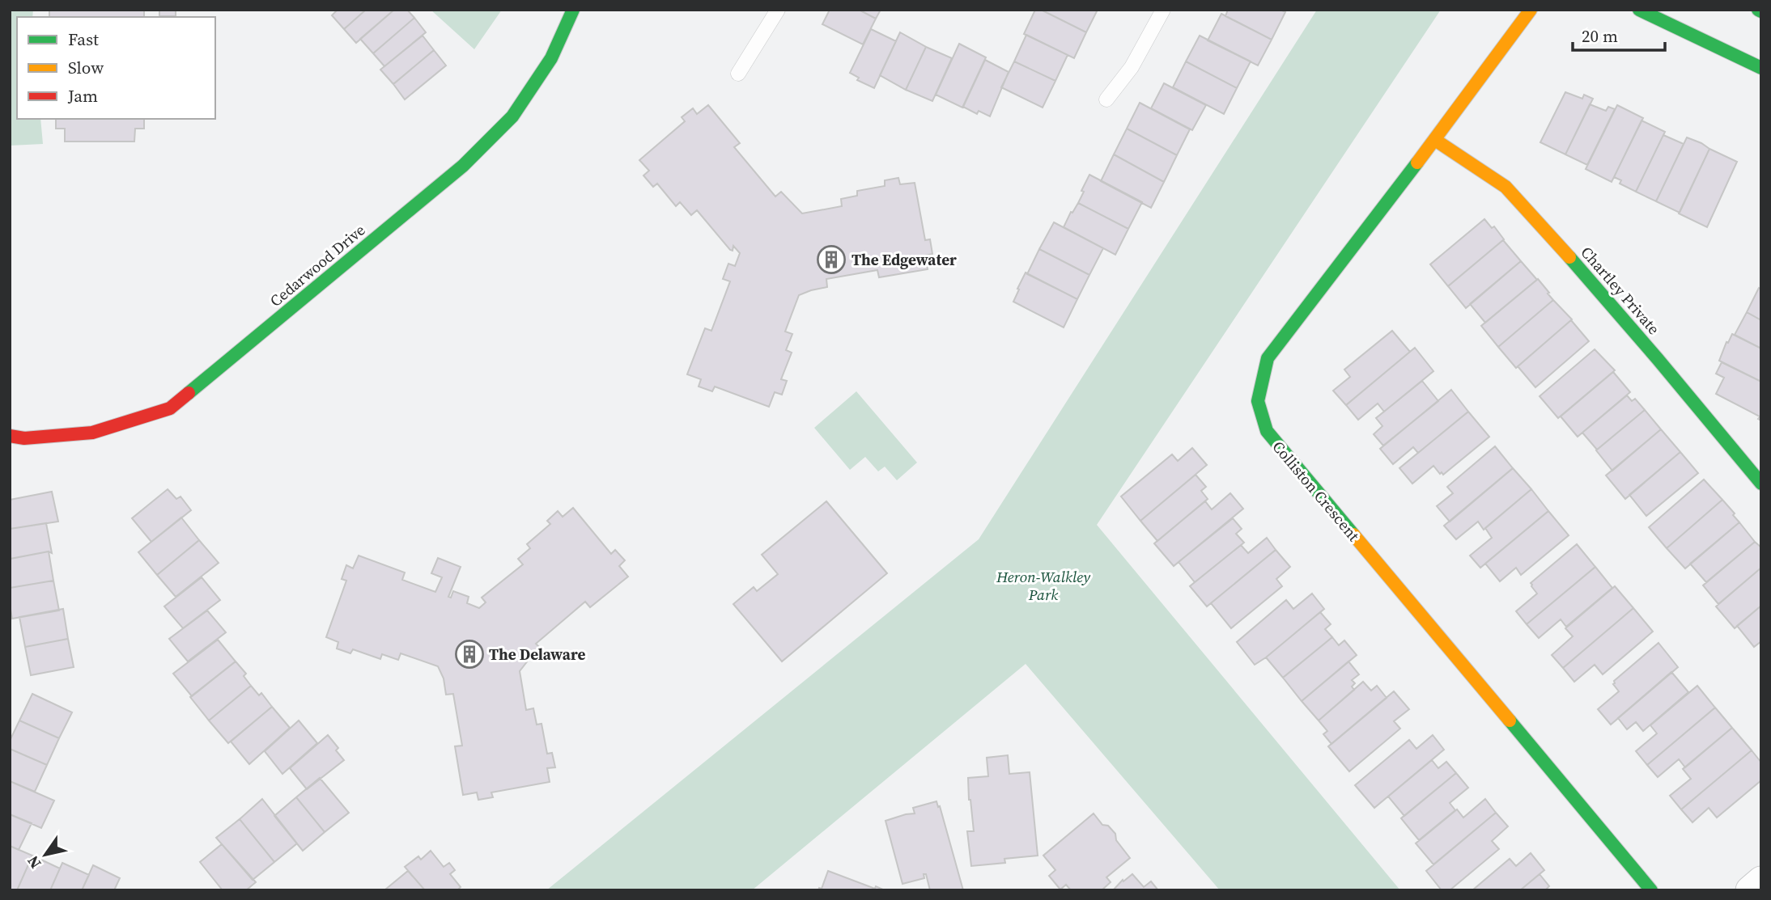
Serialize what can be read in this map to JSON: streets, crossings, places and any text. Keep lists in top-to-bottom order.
{
  "streets": {
    "street": ["Cedarwood Drive", "Chartley Private", "Colliston Crescent"]
  },
  "crossings": [
    ["Chartley Private", "Colliston Crescent"]
  ],
  "parks": ["Heron-Walkley Park"],
  "places": {
    "building": ["The Edgewater", "The Delaware"]
  },
  "legend": ["Fast", "Slow", "Jam"],
  "scale_bar": "20 m",
  "north": "bottom left"
}
